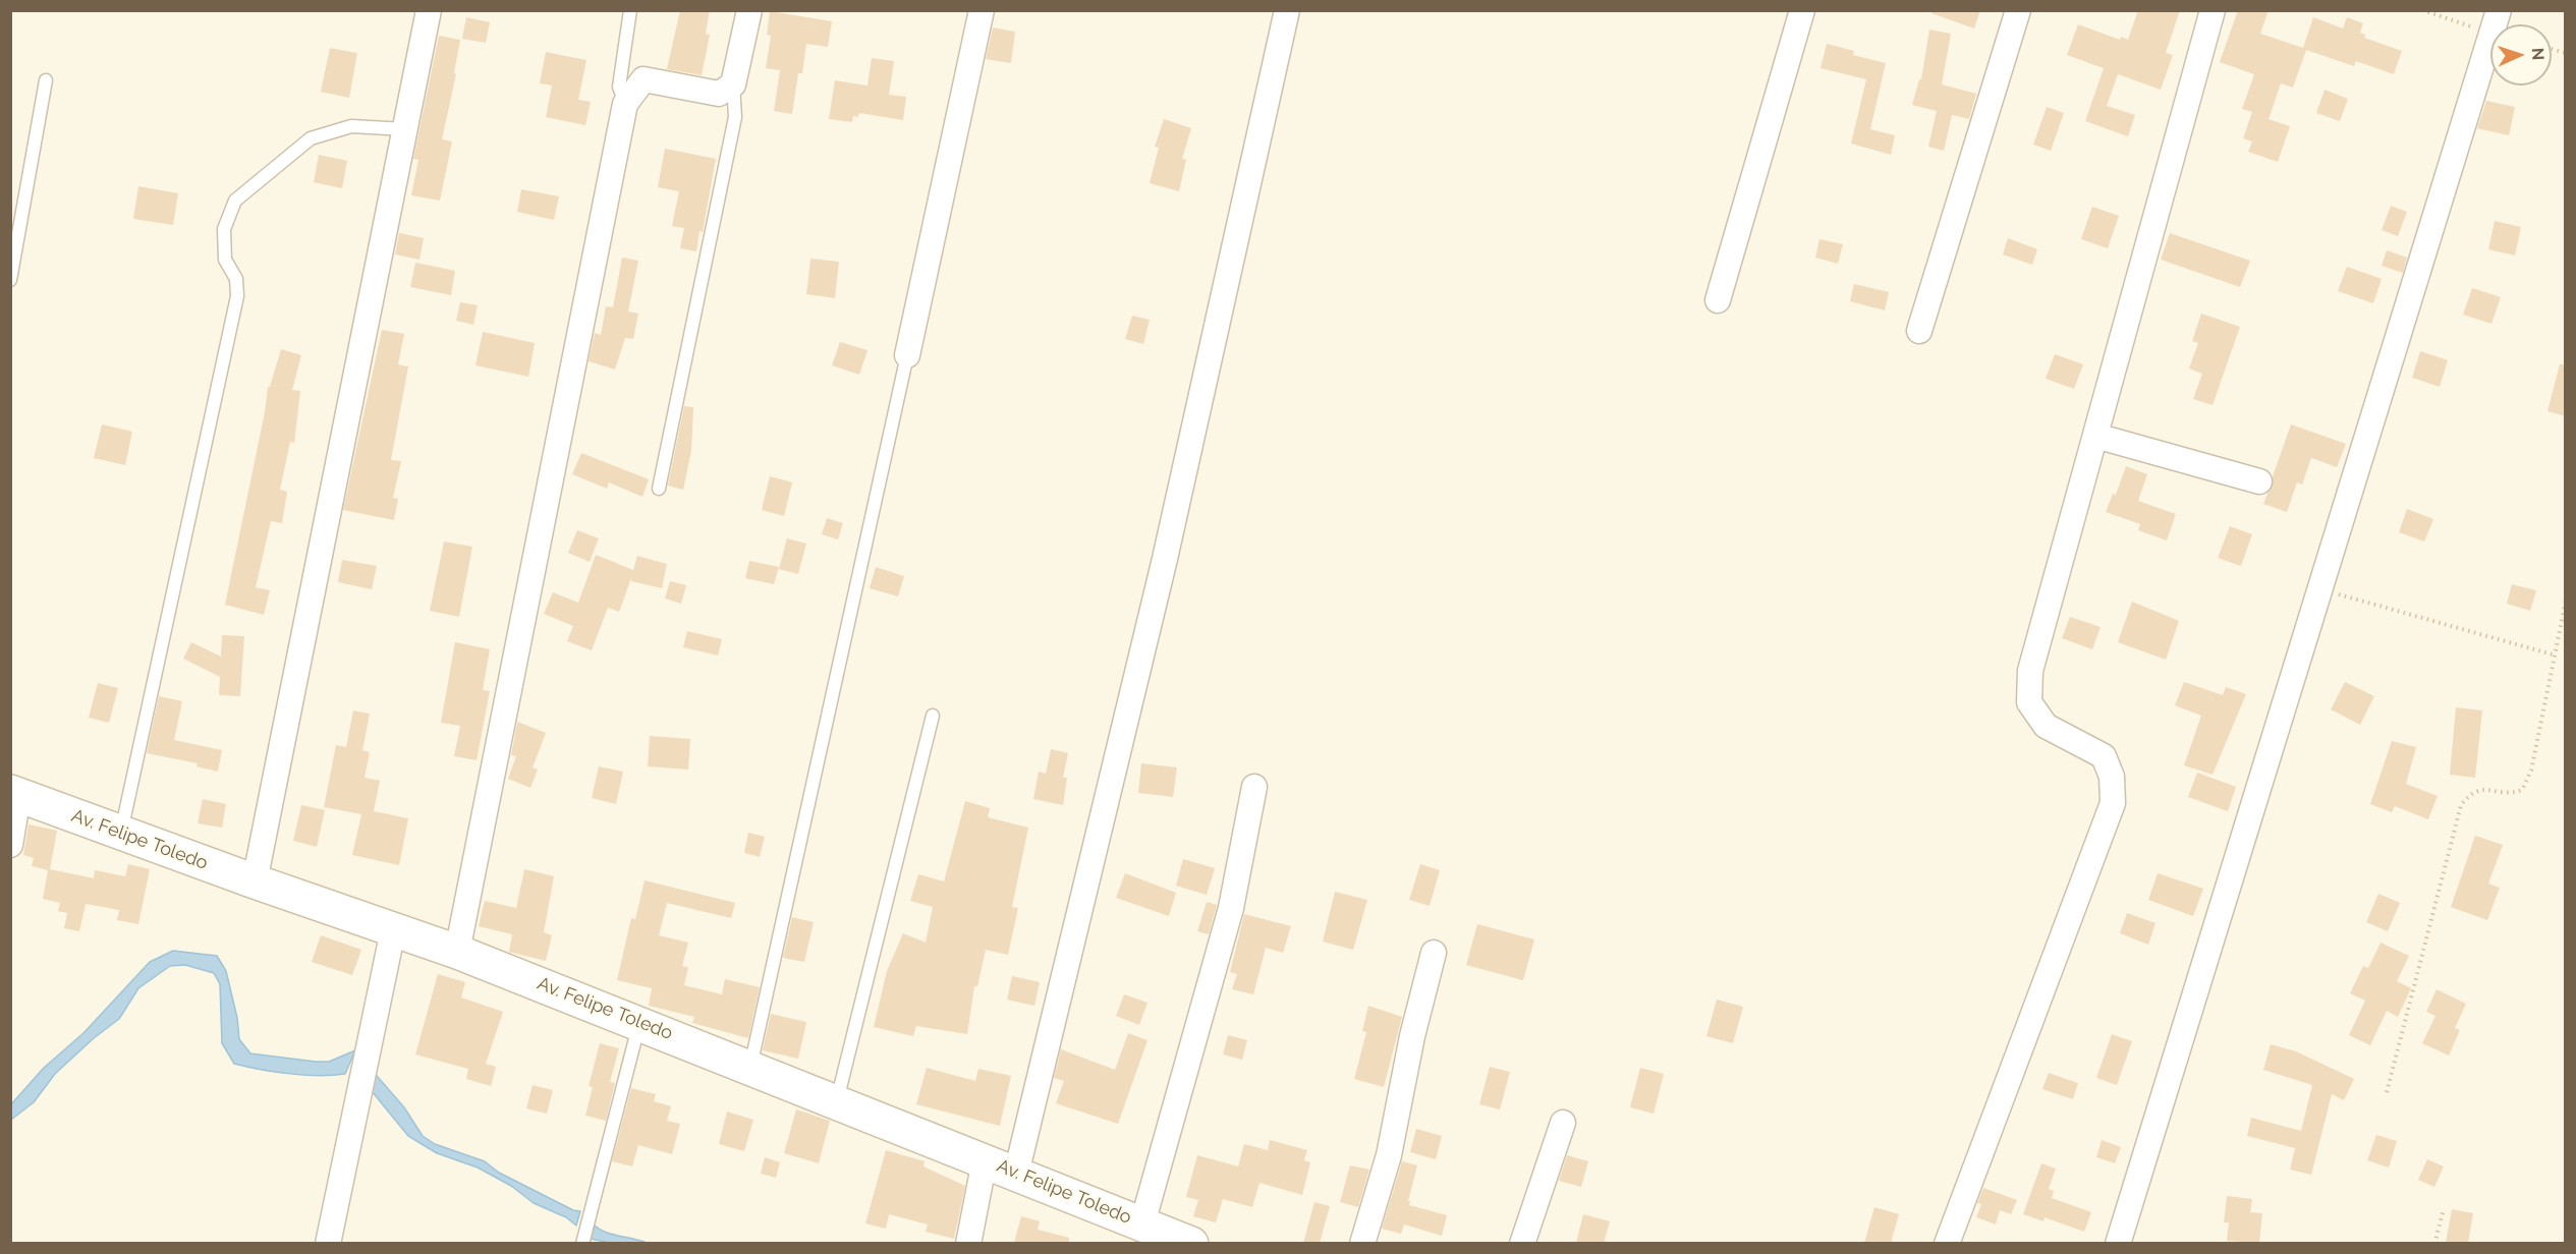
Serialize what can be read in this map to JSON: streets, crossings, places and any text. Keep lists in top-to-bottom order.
{
  "streets": {
    "main road": ["Av. Felipe Toledo"]
  },
  "north": "right"
}
